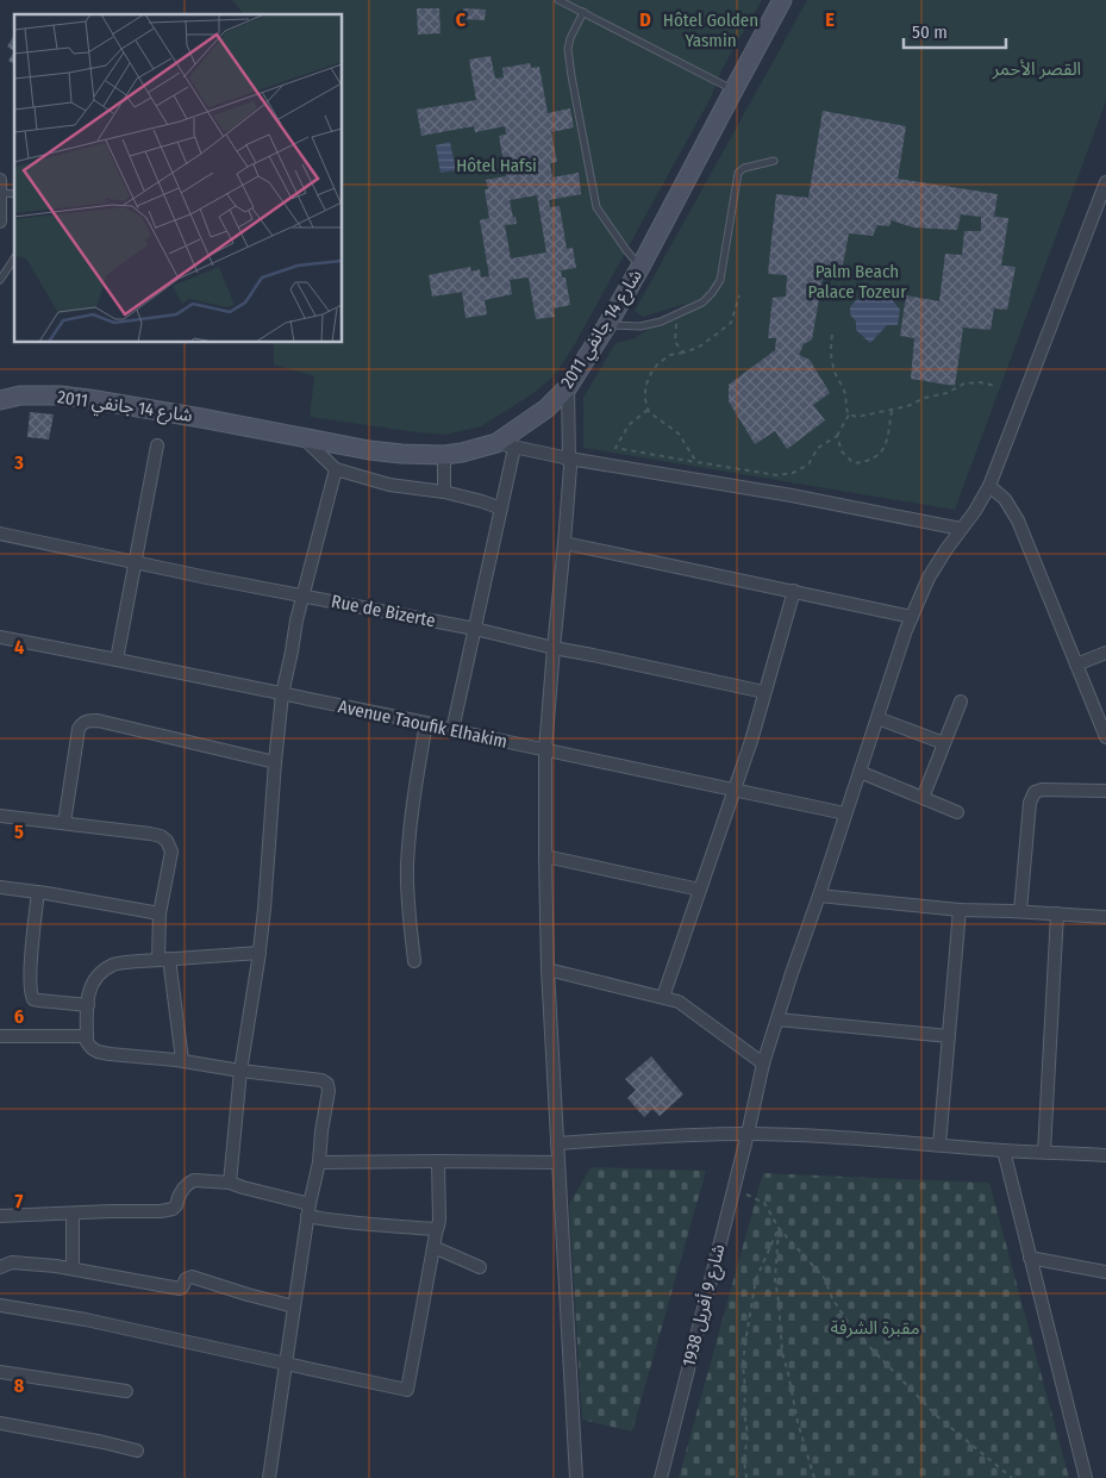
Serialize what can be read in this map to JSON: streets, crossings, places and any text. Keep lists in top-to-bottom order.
{
  "streets": {
    "main road": ["شارع 14 جانفي 2011"],
    "street": ["Rue de Bizerte", "Avenue Taoufik Elhakim", "شارع 9 أفريل 1938"]
  },
  "crossings": [
    ["Avenue Taoufik Elhakim", "شارع 9 أفريل 1938"]
  ],
  "parks": [
    "Hôtel Golden Yasmin",
    "القصر الأحمر",
    "Hôtel Hafsi",
    "Palm Beach Palace Tozeur",
    "مقبرة الشرفة"
  ],
  "scale_bar": "50 m",
  "grid": {
    "columns": ["C", "D", "E"],
    "rows": [
      "3",
      "4",
      "5",
      "6",
      "7",
      "8"
    ]
  }
}
